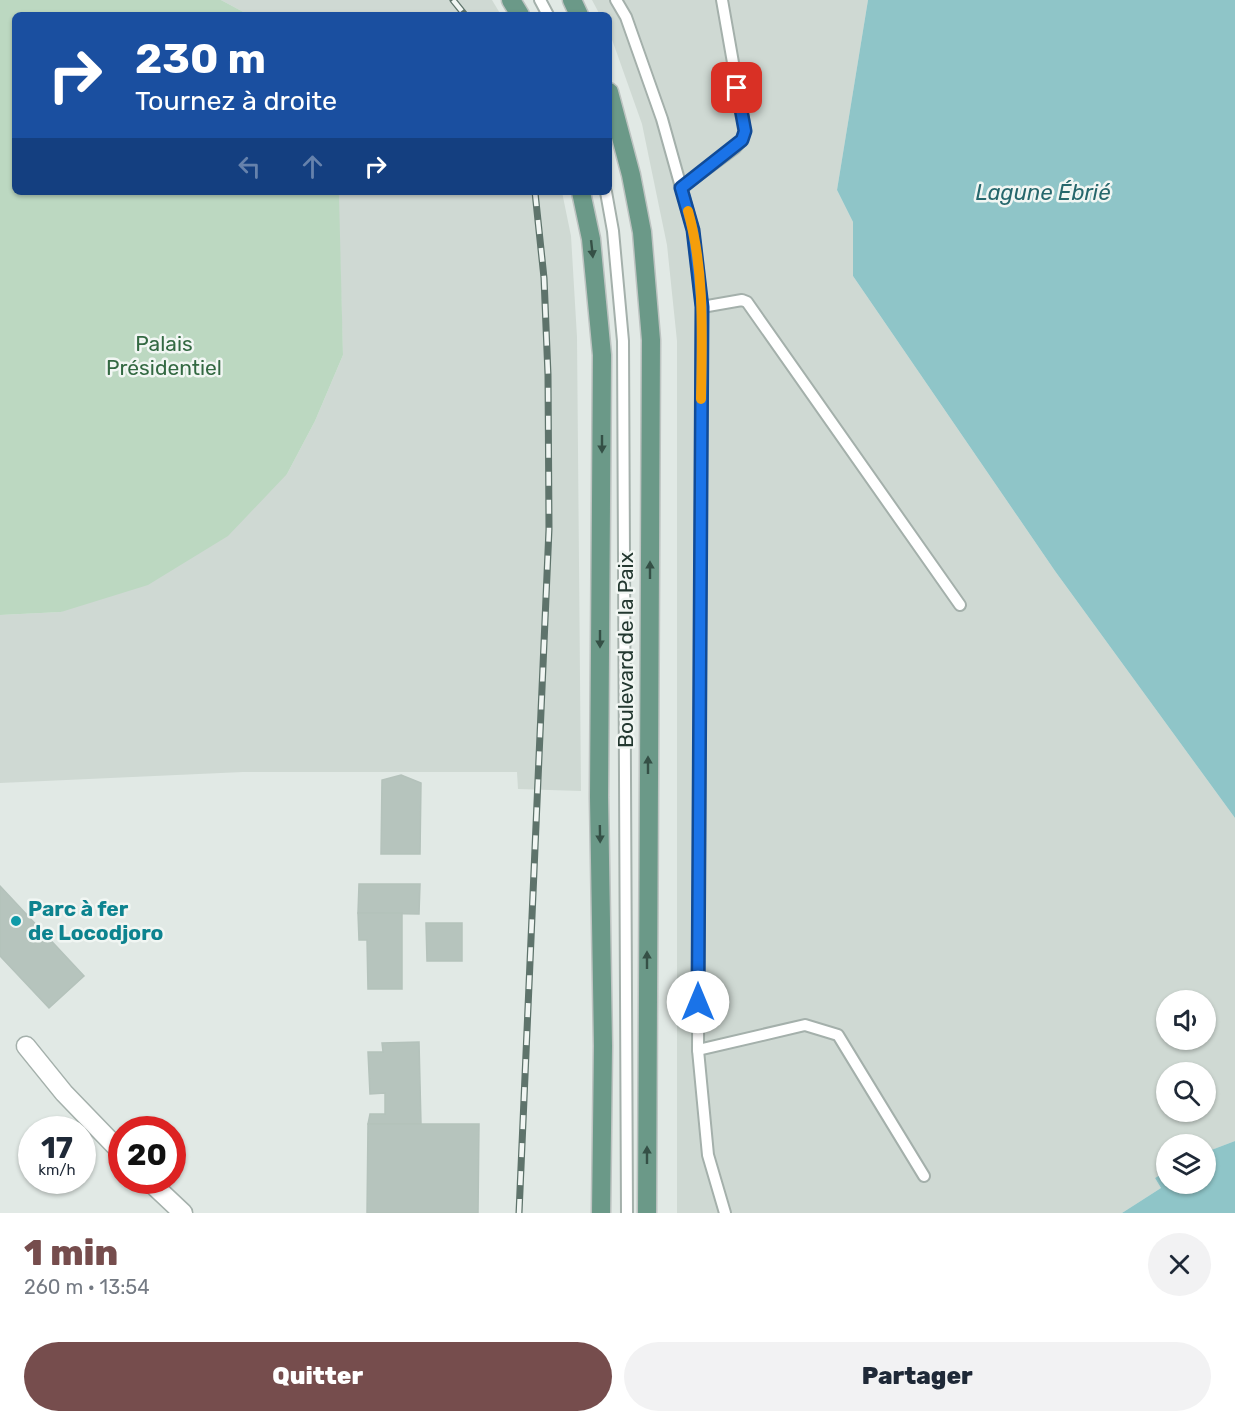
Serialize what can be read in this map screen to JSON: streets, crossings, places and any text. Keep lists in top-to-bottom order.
{
  "streets": {
    "main road": ["Boulevard de la Paix"]
  },
  "water": ["Lagune Ébrié"],
  "parks": ["Palais Présidentiel"],
  "places": ["Parc à fer de Locodjoro"],
  "page": {
    "turn": ["230 m", "Tournez à droite"],
    "speed": "17 km/h",
    "limit": "20",
    "heading": ["1 min", "260 m · 13:54"],
    "buttons": ["Quitter", "Partager"]
  }
}
